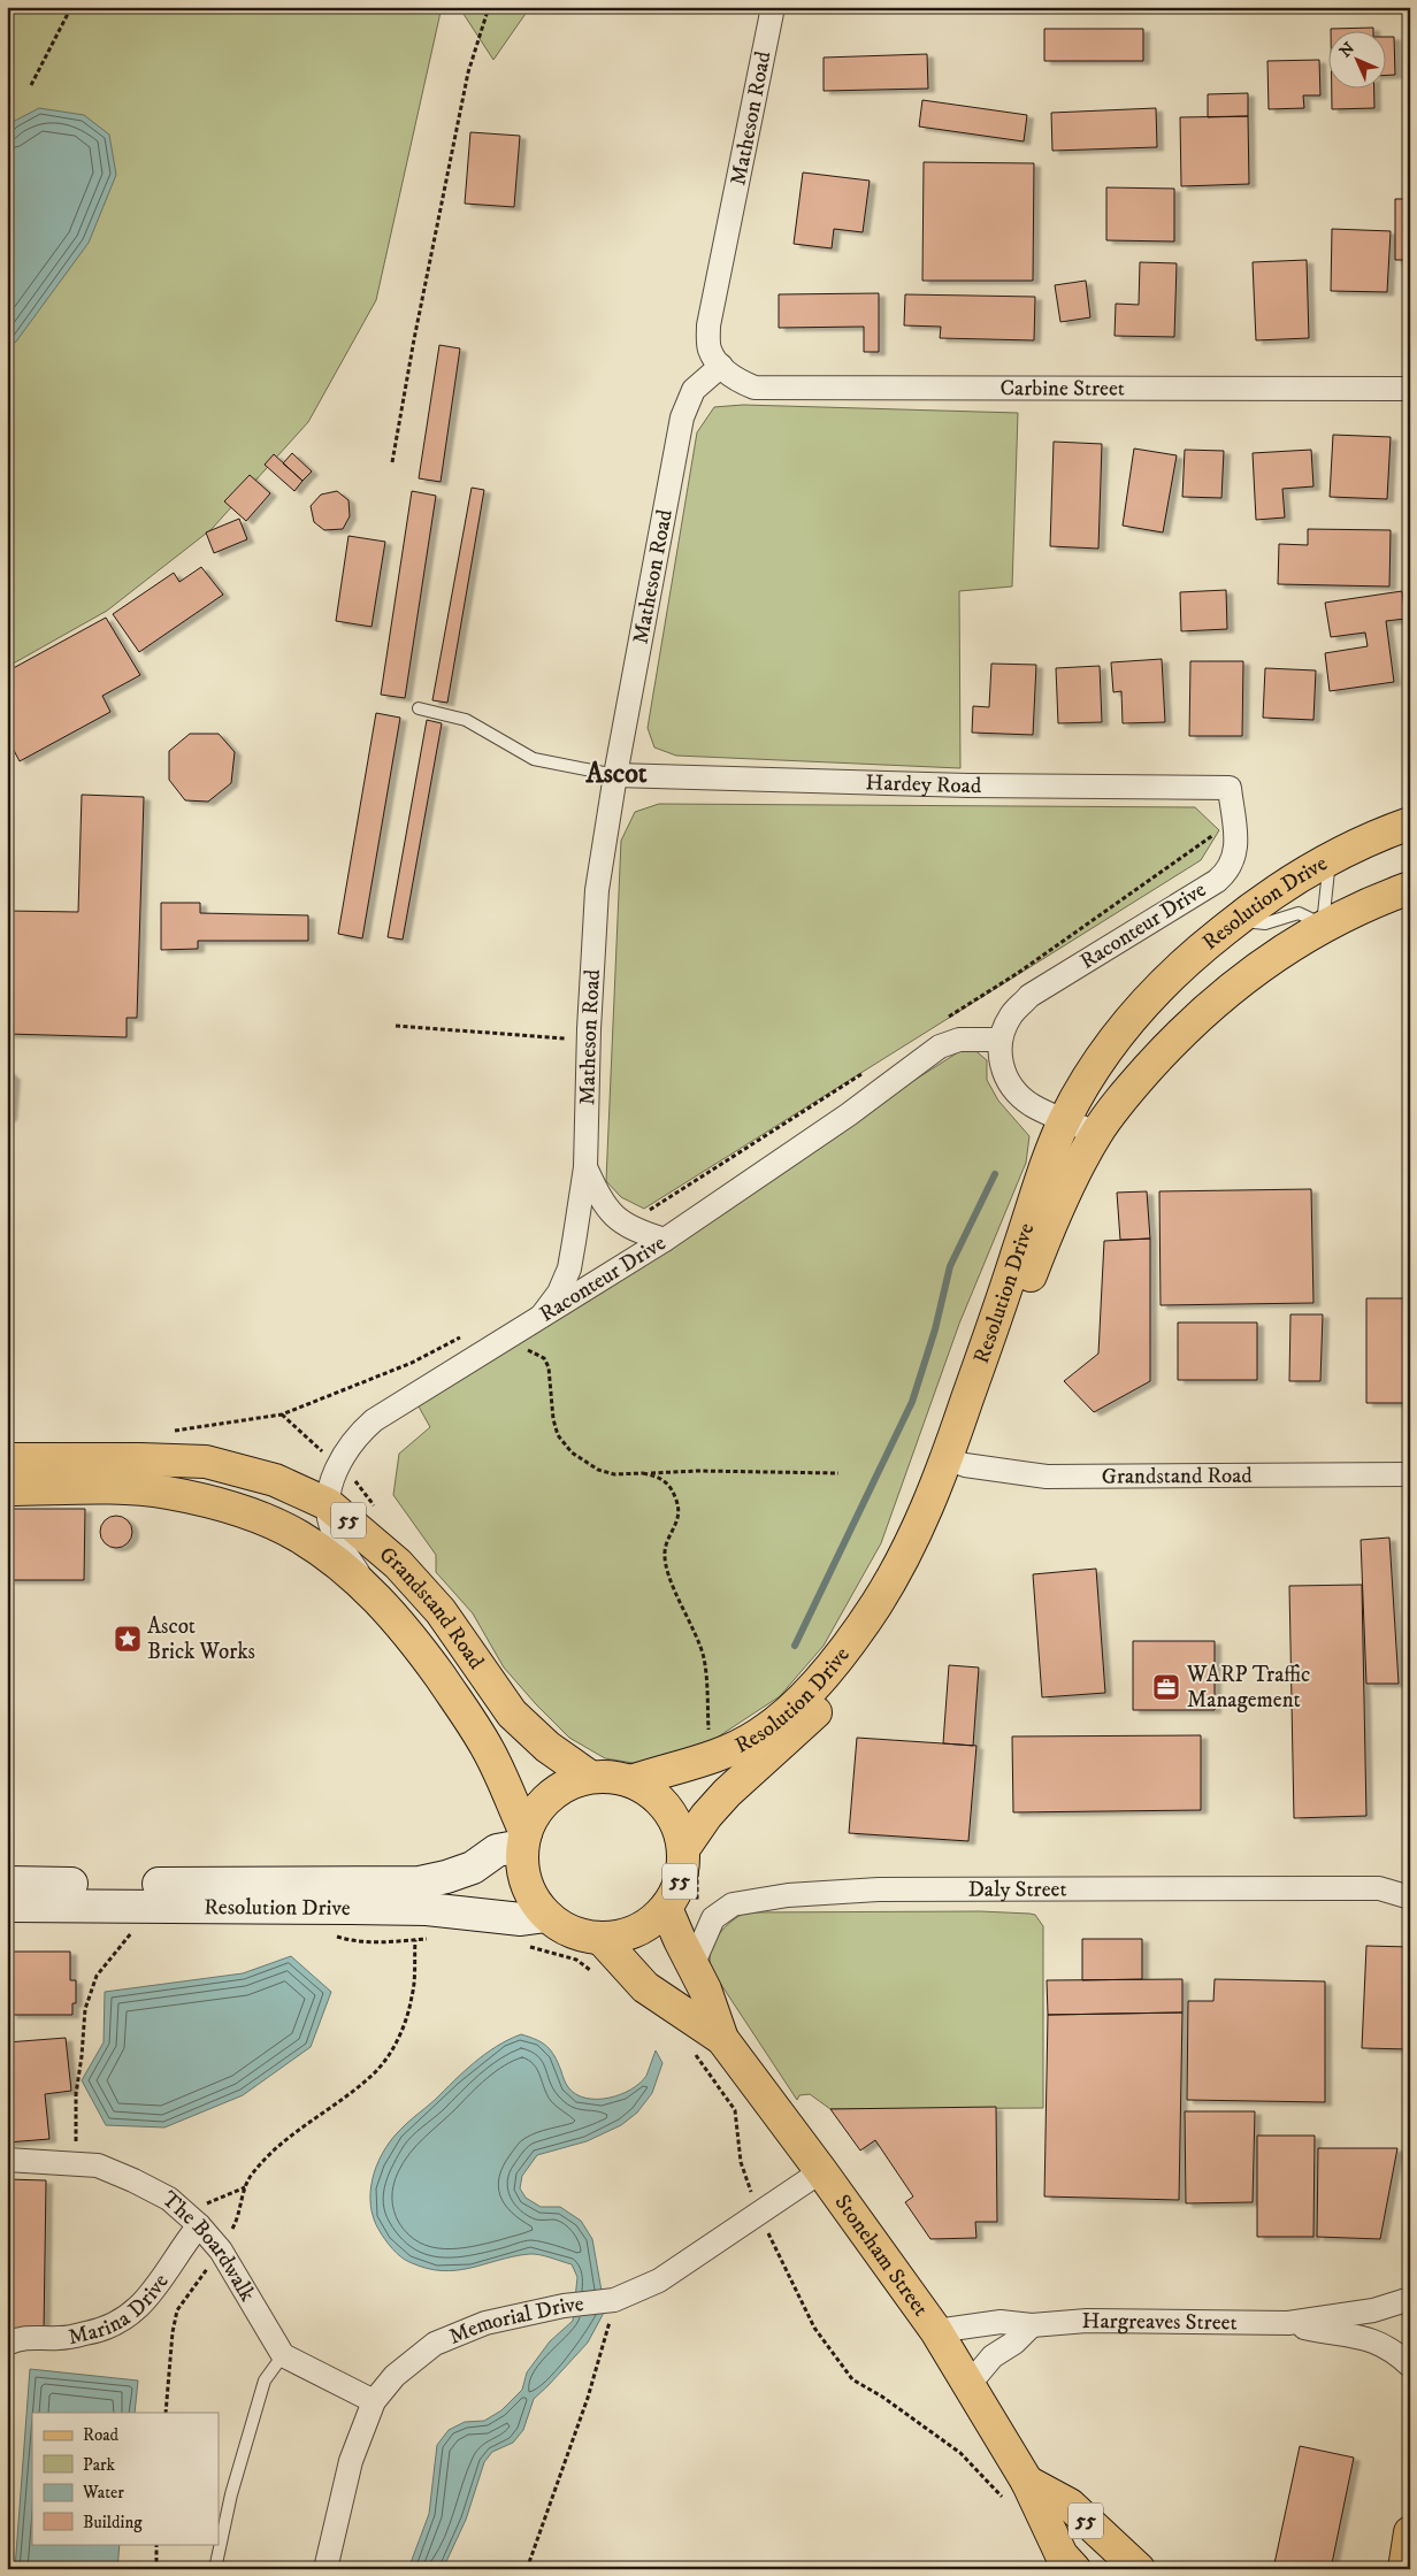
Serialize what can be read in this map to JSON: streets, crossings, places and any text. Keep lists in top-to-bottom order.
{
  "streets": {
    "main road": [
      "Resolution Drive",
      "Grandstand Road",
      "55",
      "Stoneham Street"
    ],
    "street": [
      "Matheson Road",
      "Carbine Street",
      "Hardey Road",
      "Raconteur Drive",
      "Daly Street",
      "The Boardwalk",
      "Marina Drive",
      "Memorial Drive",
      "Hargreaves Street"
    ]
  },
  "crossings": [
    ["Matheson Road", "Carbine Street"],
    ["Matheson Road", "Hardey Road"],
    ["Matheson Road", "Raconteur Drive"],
    ["Hardey Road", "Raconteur Drive"],
    ["Resolution Drive", "Raconteur Drive"],
    ["Resolution Drive", "Grandstand Road"],
    ["Resolution Drive", "55"],
    ["Resolution Drive", "Stoneham Street"],
    ["Raconteur Drive", "Grandstand Road"],
    ["Grandstand Road", "55"],
    ["Grandstand Road", "Stoneham Street"],
    ["55", "Stoneham Street"],
    ["Daly Street", "Stoneham Street"],
    ["The Boardwalk", "Marina Drive"],
    ["Stoneham Street", "Memorial Drive"],
    ["Stoneham Street", "Hargreaves Street"]
  ],
  "districts": ["Ascot"],
  "places": {
    "place": ["Ascot Brick Works"],
    "office": ["WARP Traffic Management"]
  },
  "legend": [
    "Road",
    "Park",
    "Water",
    "Building"
  ],
  "north": "top left"
}
